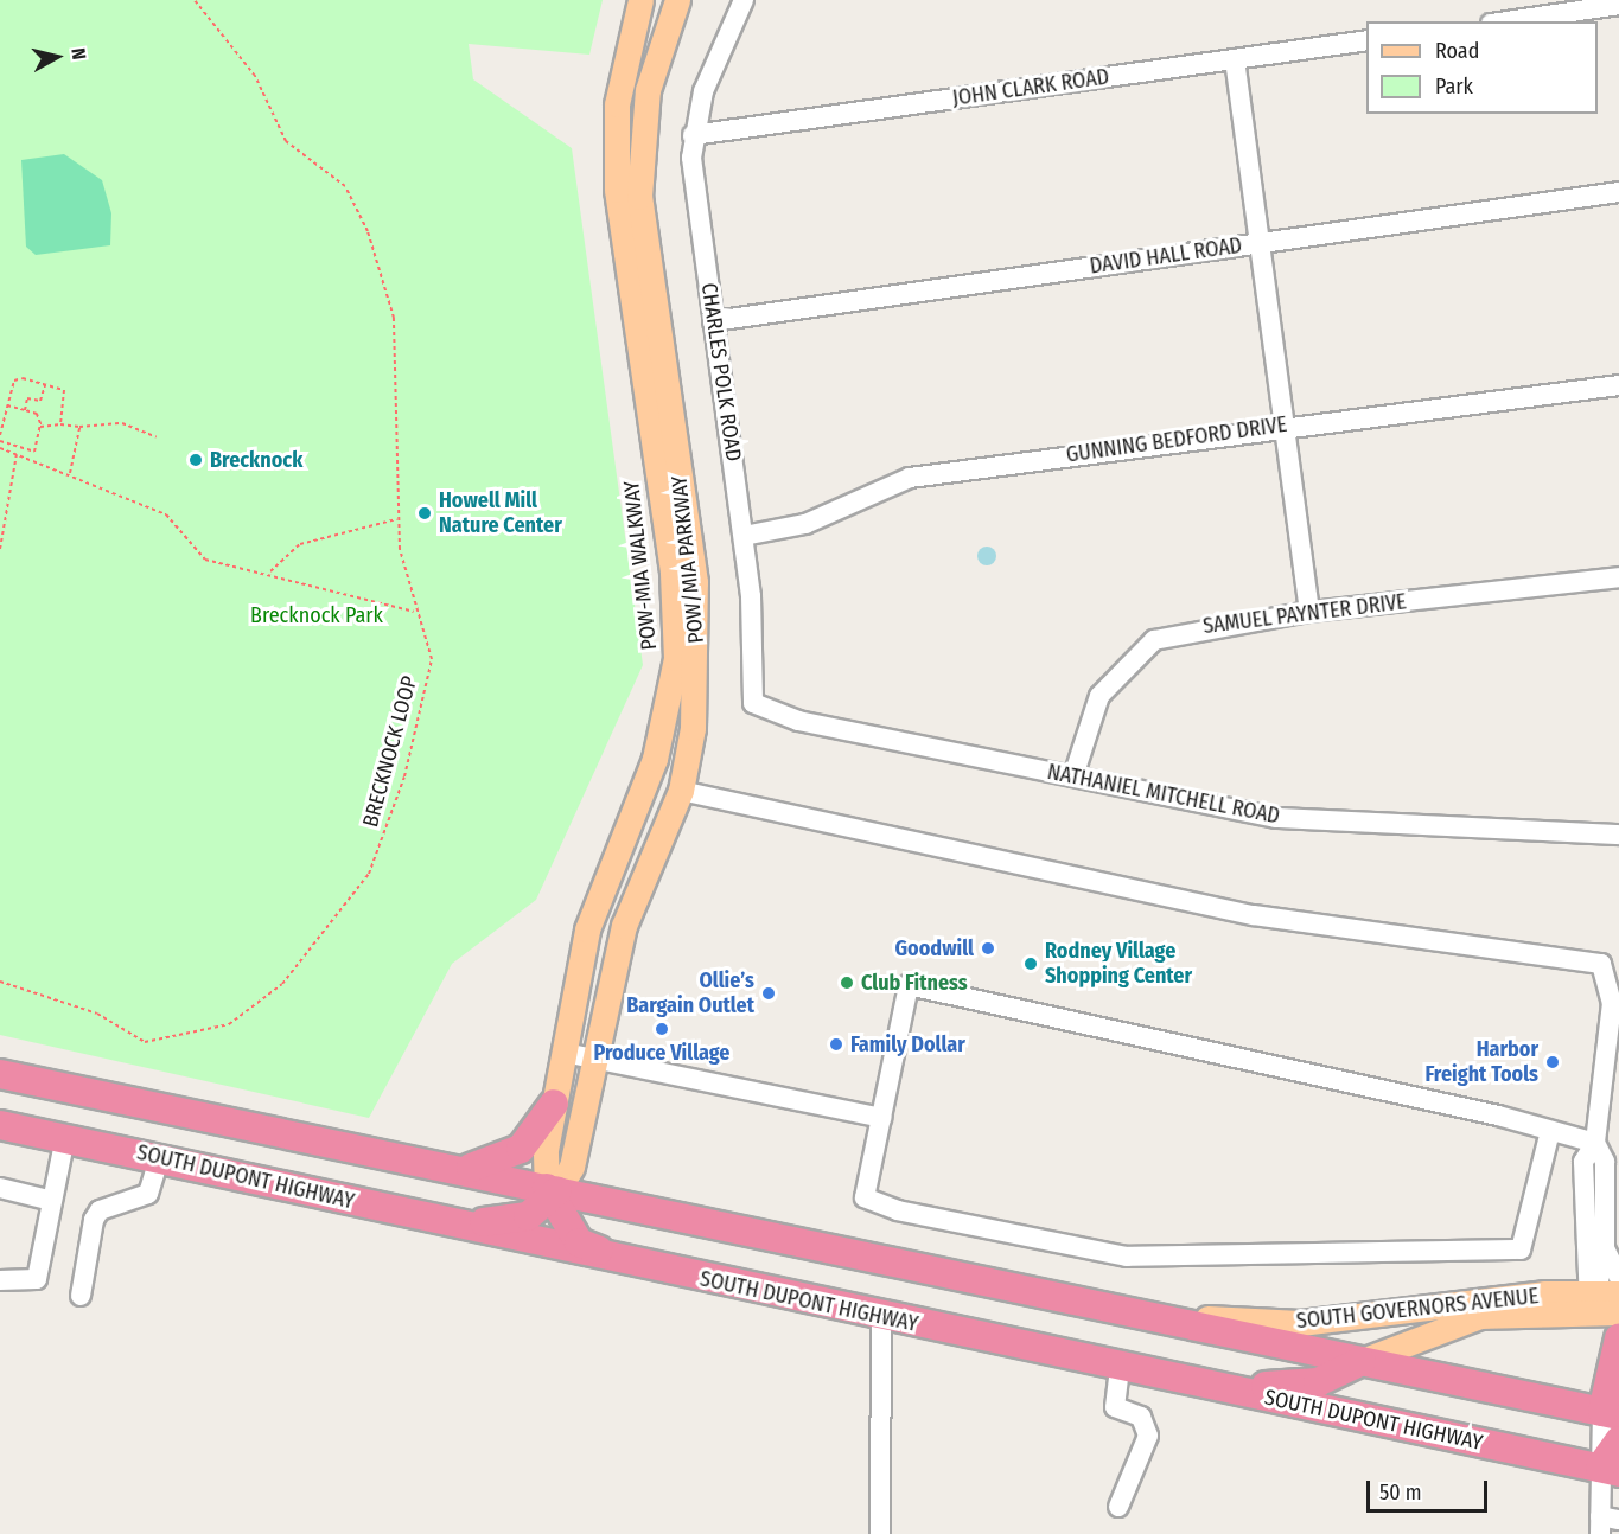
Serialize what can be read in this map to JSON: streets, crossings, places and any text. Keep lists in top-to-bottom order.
{
  "streets": {
    "highway": ["SOUTH DUPONT HIGHWAY"],
    "main road": ["POW/MIA PARKWAY", "SOUTH GOVERNORS AVENUE"],
    "street": [
      "JOHN CLARK ROAD",
      "DAVID HALL ROAD",
      "CHARLES POLK ROAD",
      "GUNNING BEDFORD DRIVE",
      "SAMUEL PAYNTER DRIVE",
      "NATHANIEL MITCHELL ROAD"
    ],
    "path": ["BRECKNOCK LOOP"]
  },
  "crossings": [
    ["JOHN CLARK ROAD", "CHARLES POLK ROAD"],
    ["DAVID HALL ROAD", "CHARLES POLK ROAD"],
    ["CHARLES POLK ROAD", "GUNNING BEDFORD DRIVE"],
    ["CHARLES POLK ROAD", "NATHANIEL MITCHELL ROAD"],
    ["SAMUEL PAYNTER DRIVE", "NATHANIEL MITCHELL ROAD"]
  ],
  "parks": ["Brecknock Park"],
  "places": [
    "Brecknock",
    "Howell Mill Nature Center",
    "Goodwill",
    "Rodney Village Shopping Center",
    "Club Fitness",
    "Ollie’s Bargain Outlet",
    "Produce Village",
    "Family Dollar",
    "Harbor Freight Tools"
  ],
  "legend": ["Road", "Park"],
  "scale_bar": "50 m",
  "north": "right"
}
